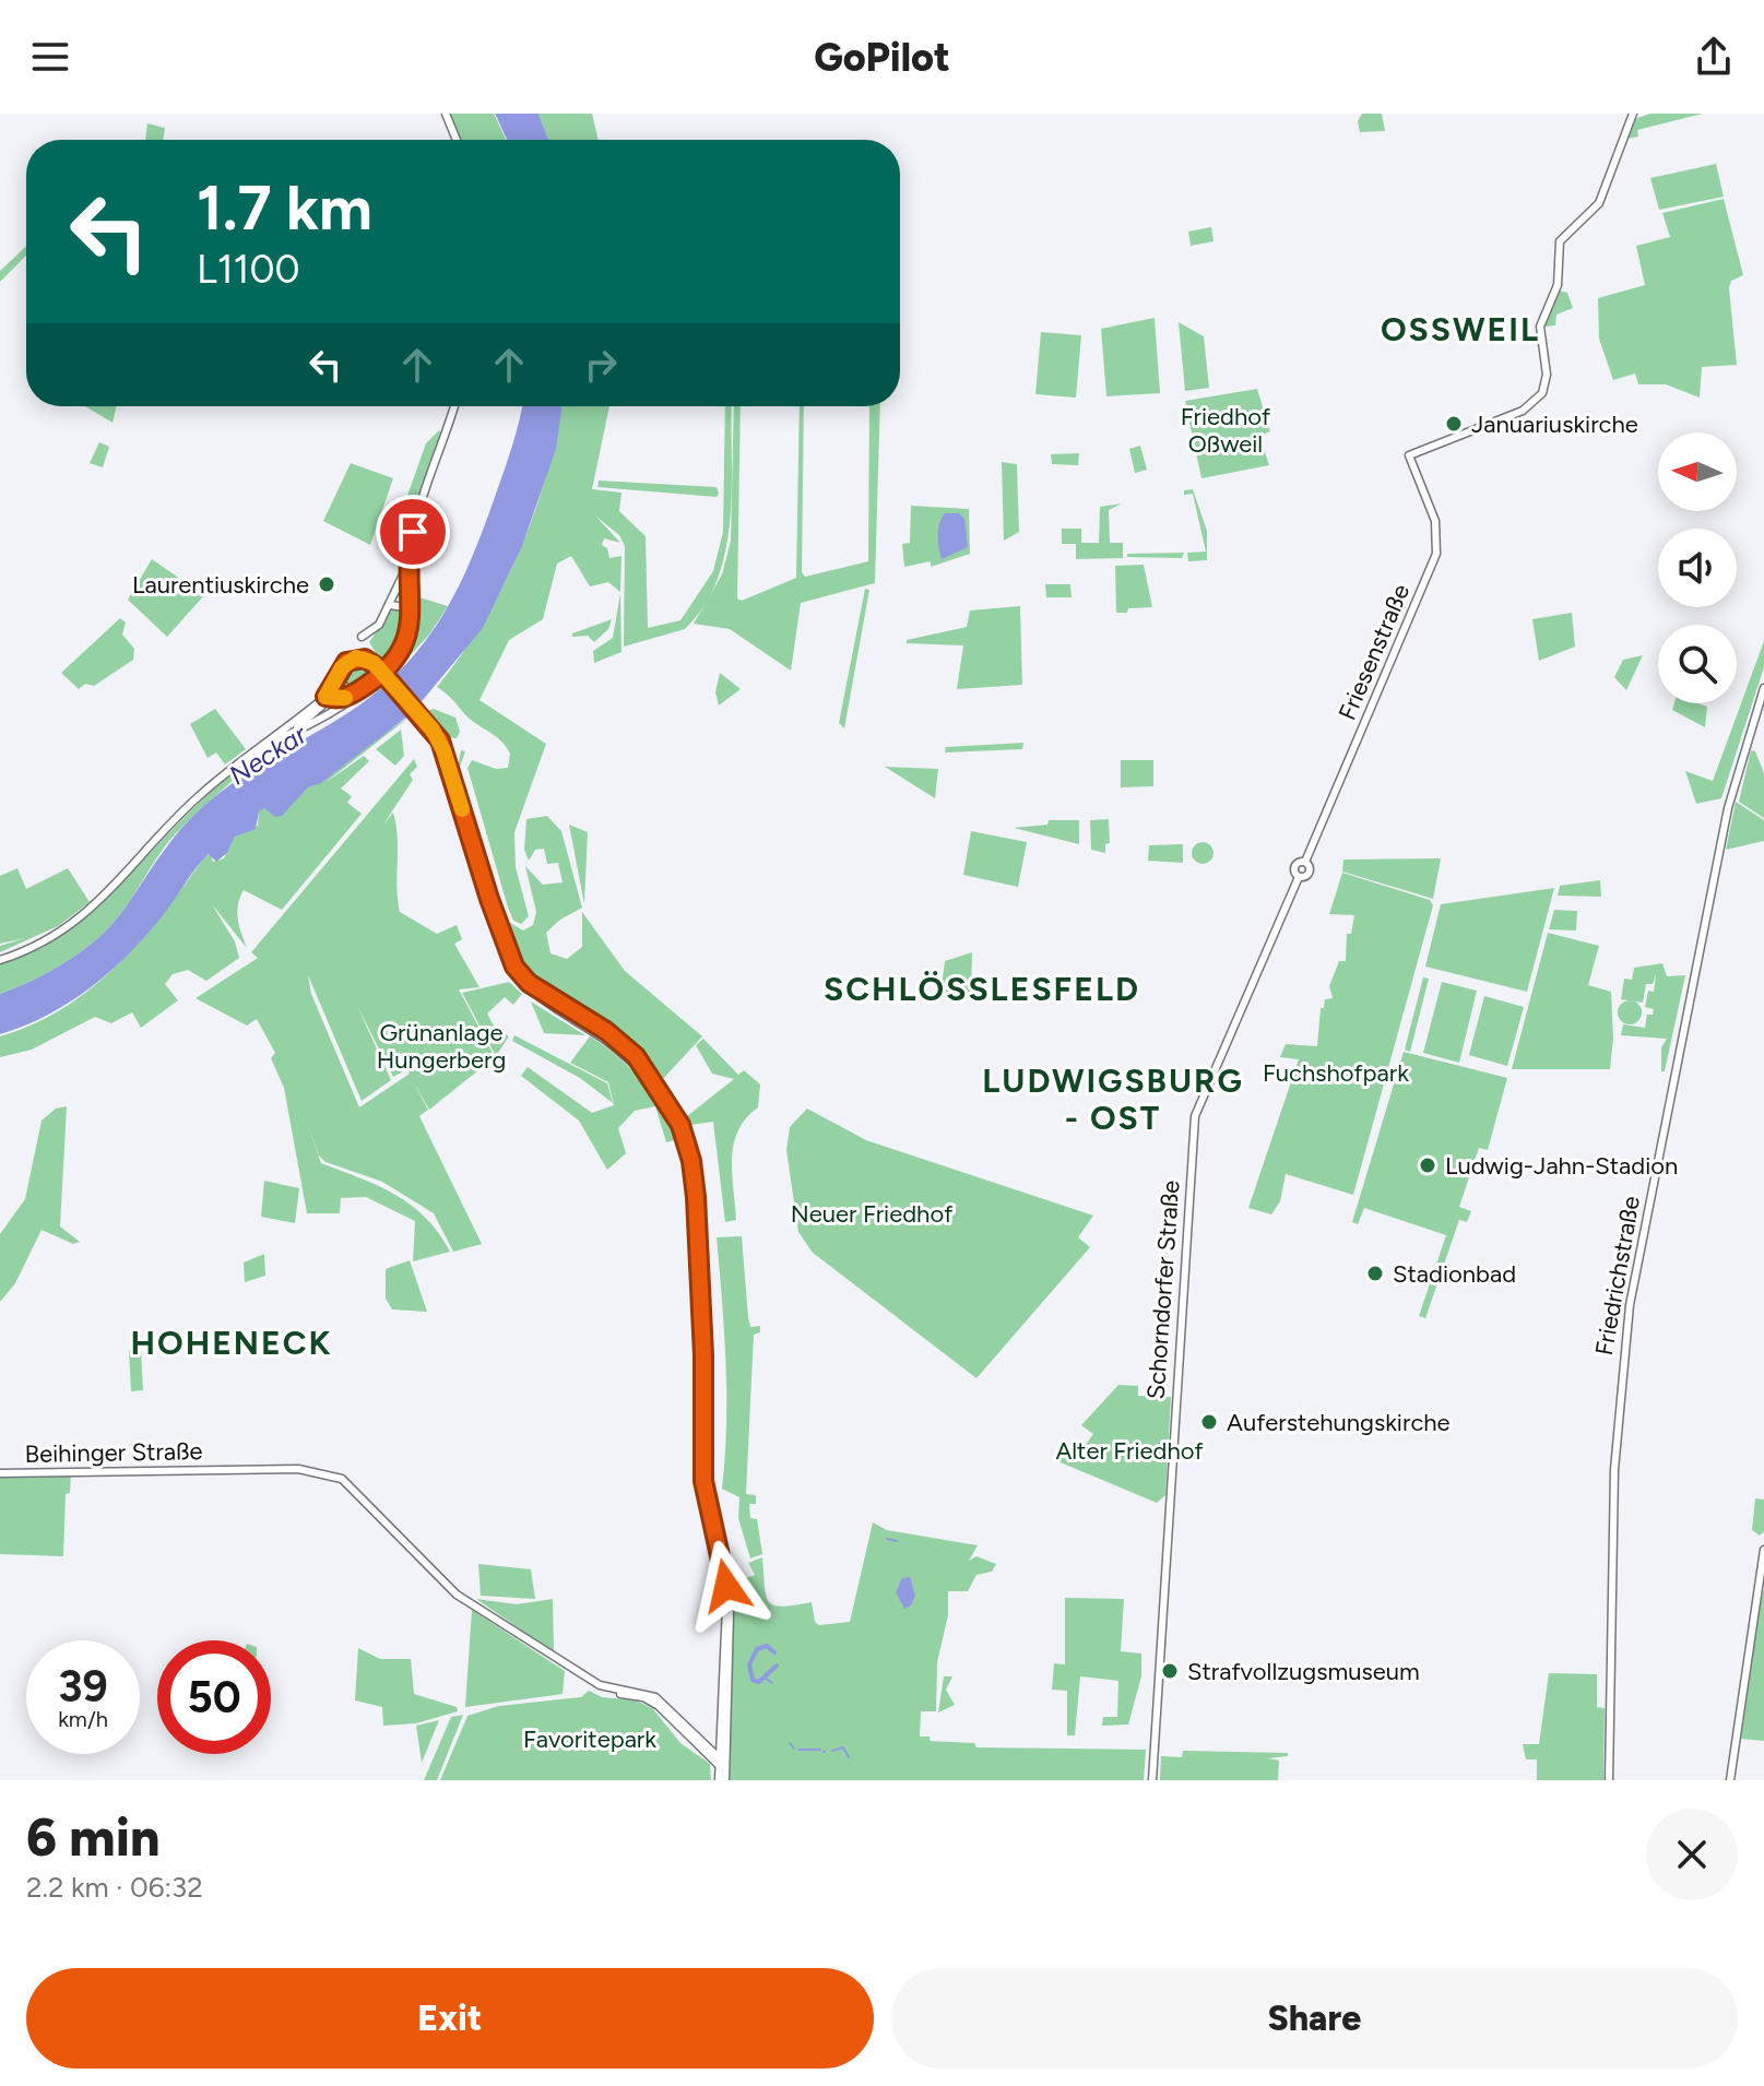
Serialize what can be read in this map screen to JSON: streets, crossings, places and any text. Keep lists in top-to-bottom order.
{
  "streets": {
    "main road": [
      "Friesenstraße",
      "Friedrichstraße",
      "Schorndorfer Straße",
      "Beihinger Straße"
    ]
  },
  "crossings": [
    ["Friesenstraße", "Schorndorfer Straße"]
  ],
  "districts": [
    "OSSWEIL",
    "SCHLÖSSLESFELD",
    "LUDWIGSBURG - OST",
    "HOHENECK"
  ],
  "water": ["Neckar"],
  "parks": [
    "Friedhof Oßweil",
    "Grünanlage Hungerberg",
    "Fuchshofpark",
    "Neuer Friedhof",
    "Alter Friedhof",
    "Favoritepark"
  ],
  "places": [
    "Januariuskirche",
    "Laurentiuskirche",
    "Ludwig-Jahn-Stadion",
    "Stadionbad",
    "Auferstehungskirche",
    "Strafvollzugsmuseum"
  ],
  "north": "left",
  "page": {
    "header": "GoPilot",
    "turn": ["1.7 km", "L1100"],
    "speed": "39 km/h",
    "limit": "50",
    "heading": ["6 min", "2.2 km · 06:32"],
    "buttons": ["Exit", "Share"]
  }
}
